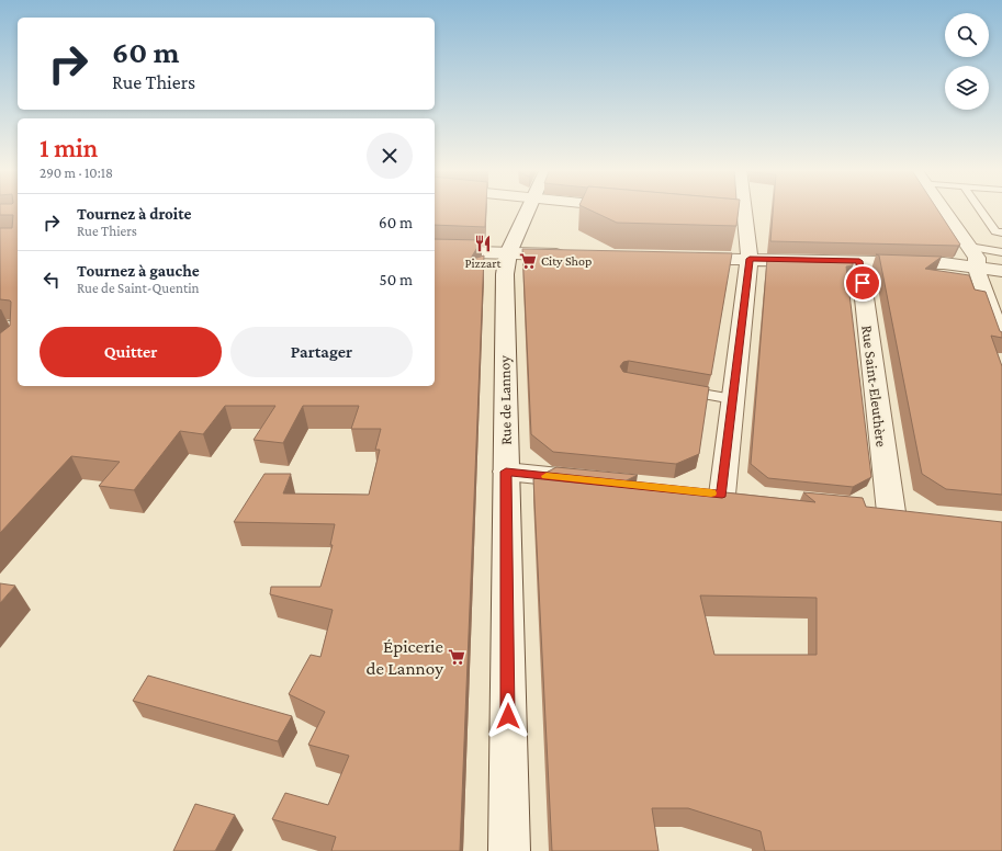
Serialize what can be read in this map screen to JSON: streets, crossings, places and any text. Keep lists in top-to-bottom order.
{
  "streets": {
    "street": ["Rue Saint-Eleuthère", "Rue de Lannoy"]
  },
  "places": {
    "restaurant": ["Pizzart"],
    "supermarket": ["City Shop", "Épicerie de Lannoy"]
  },
  "page": {
    "turn": ["60 m", "Rue Thiers"],
    "heading": ["1 min", "290 m · 10:18"],
    "list": [
      {
        "name": "Tournez à droite",
        "note": "Rue Thiers",
        "value": "60 m"
      },
      {
        "name": "Tournez à gauche",
        "note": "Rue de Saint-Quentin",
        "value": "50 m"
      }
    ],
    "buttons": ["Quitter", "Partager"]
  }
}
